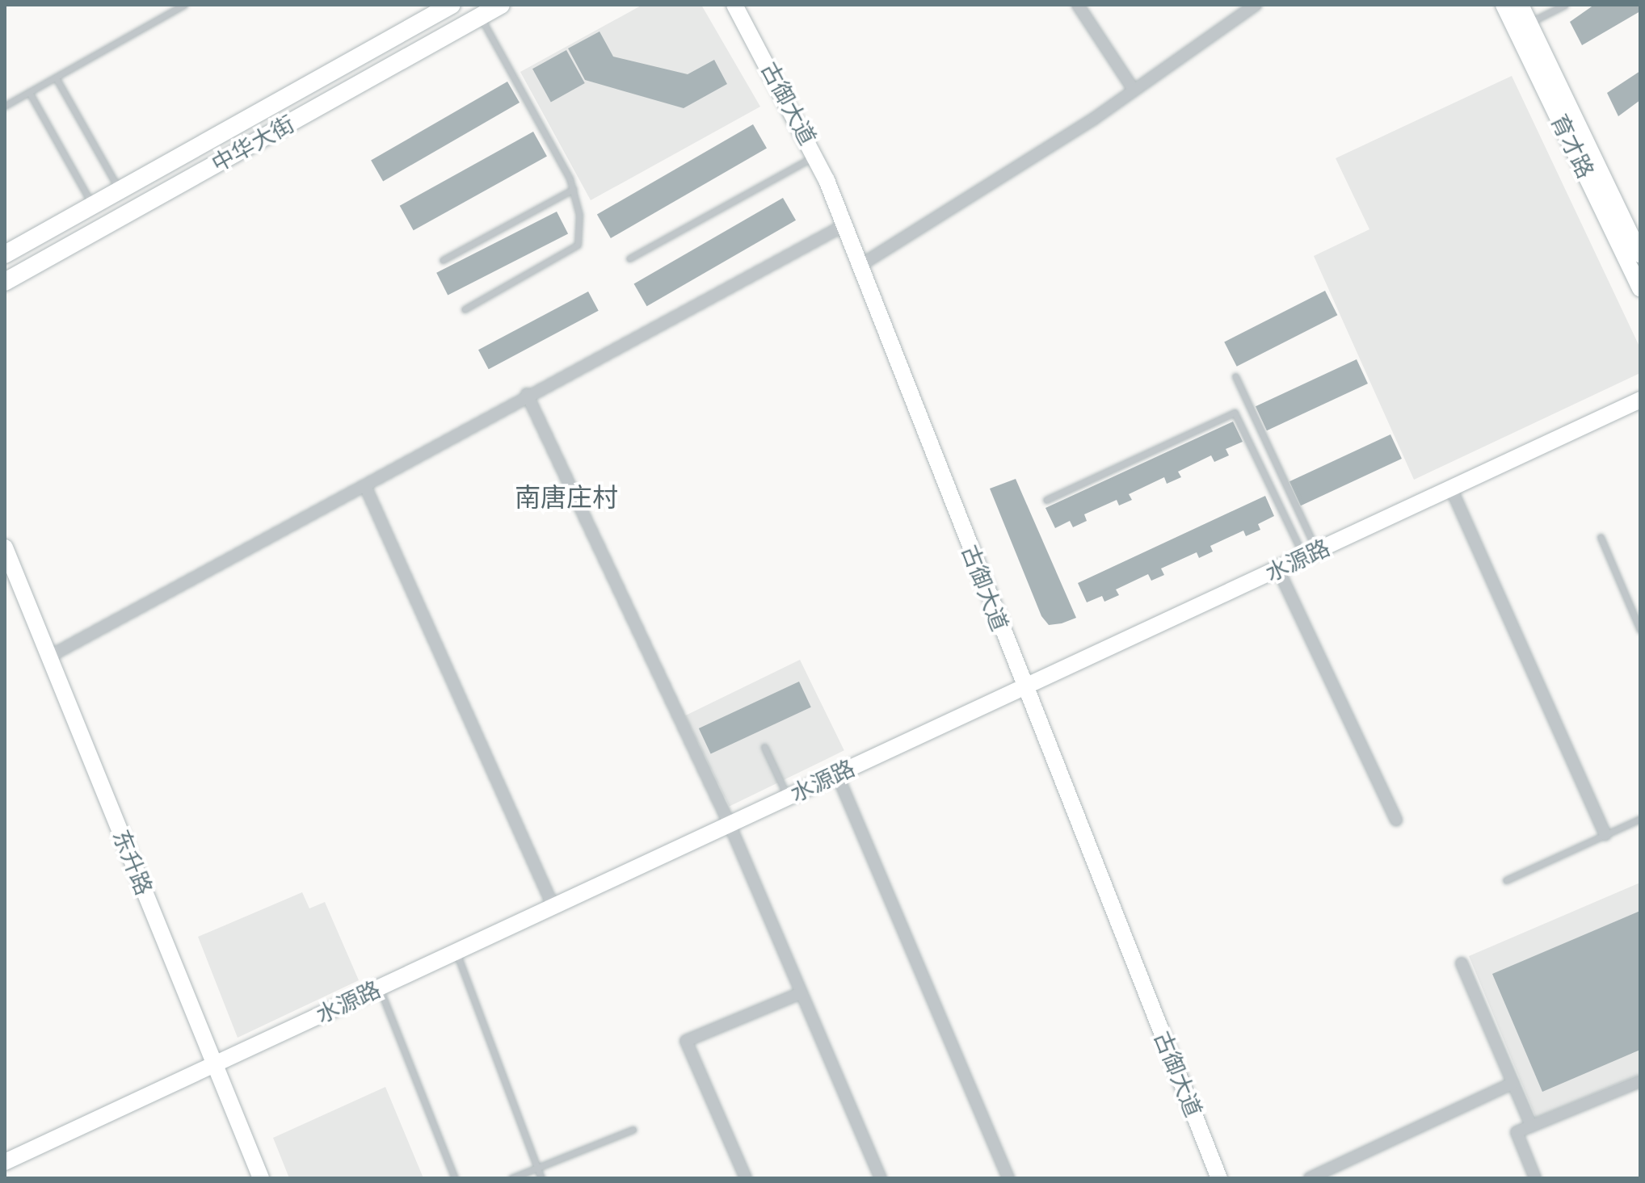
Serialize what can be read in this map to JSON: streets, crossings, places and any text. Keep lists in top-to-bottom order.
{
  "streets": {
    "main road": ["中华大街"],
    "street": [
      "古御大道",
      "育才路",
      "水源路",
      "东升路"
    ]
  },
  "crossings": [
    ["古御大道", "水源路"],
    ["水源路", "东升路"]
  ],
  "districts": ["南唐庄村"]
}
